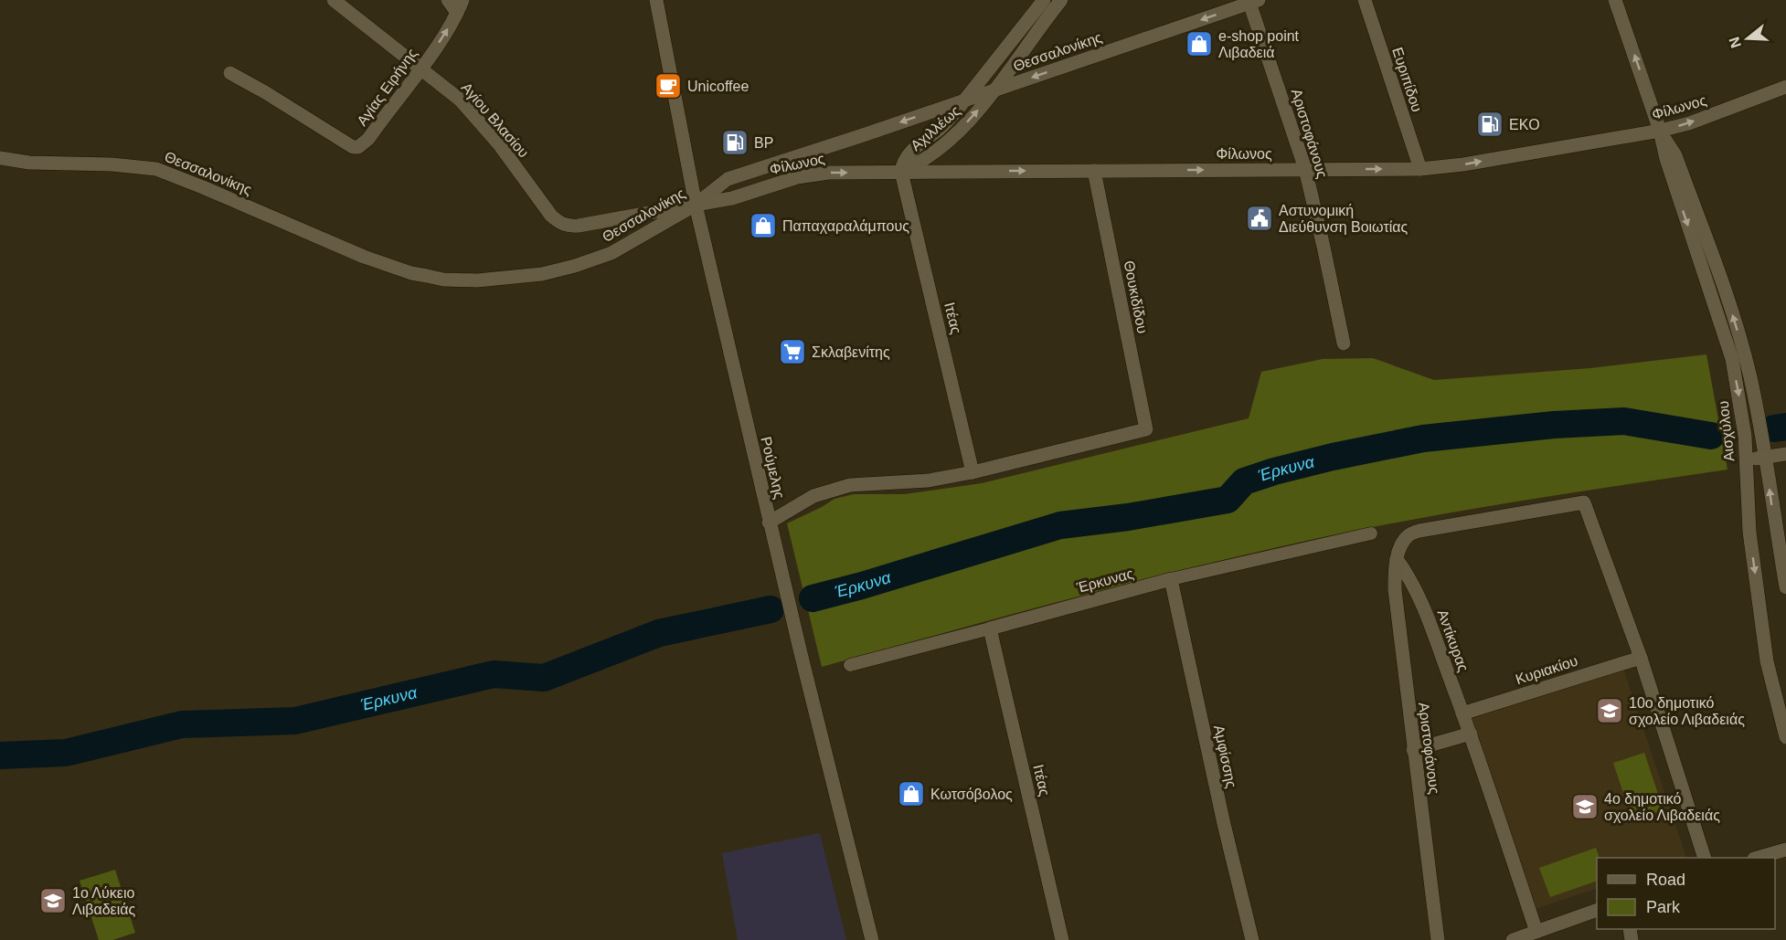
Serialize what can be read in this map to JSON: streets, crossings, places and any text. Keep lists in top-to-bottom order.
{
  "streets": {
    "street": [
      "Θεσσαλονίκης",
      "Ευριπίδου",
      "Αγίας Ειρήνης",
      "Φίλωνος",
      "Αγίου Βλασίου",
      "Αχιλλέως",
      "Αριστοφάνους",
      "Θουκιδίδου",
      "Ιτέας",
      "Αισχύλου",
      "Ρούμελης",
      "Έρκυνας",
      "Αντίκυρας",
      "Κυριακίου",
      "Αμφίσσης"
    ]
  },
  "crossings": [
    ["Θεσσαλονίκης", "Φίλωνος"],
    ["Θεσσαλονίκης", "Αχιλλέως"],
    ["Θεσσαλονίκης", "Αριστοφάνους"],
    ["Θεσσαλονίκης", "Ρούμελης"],
    ["Ευριπίδου", "Φίλωνος"],
    ["Αγίας Ειρήνης", "Αγίου Βλασίου"],
    ["Φίλωνος", "Αγίου Βλασίου"],
    ["Φίλωνος", "Αχιλλέως"],
    ["Φίλωνος", "Αριστοφάνους"],
    ["Φίλωνος", "Θουκιδίδου"],
    ["Φίλωνος", "Ιτέας"],
    ["Φίλωνος", "Αισχύλου"],
    ["Φίλωνος", "Ρούμελης"],
    ["Αχιλλέως", "Ιτέας"],
    ["Αριστοφάνους", "Αντίκυρας"],
    ["Θουκιδίδου", "Ιτέας"],
    ["Ιτέας", "Έρκυνας"],
    ["Έρκυνας", "Αμφίσσης"],
    ["Αντίκυρας", "Κυριακίου"]
  ],
  "one_way": ["Θεσσαλονίκης", "Φίλωνος"],
  "water": ["Έρκυνα"],
  "places": {
    "shop": ["e-shop point Λιβαδειά", "Παπαχαραλάμπους", "Κωτσόβολος"],
    "cafe": ["Unicoffee"],
    "fuel station": ["EKO", "BP"],
    "public building": ["Αστυνομική Διεύθυνση Βοιωτίας"],
    "supermarket": ["Σκλαβενίτης"],
    "school or university": ["10ο δημοτικό σχολείο Λιβαδειάς", "4ο δημοτικό σχολείο Λιβαδειάς", "1ο Λύκειο Λιβαδειάς"]
  },
  "legend": ["Road", "Park"],
  "north": "left"
}
